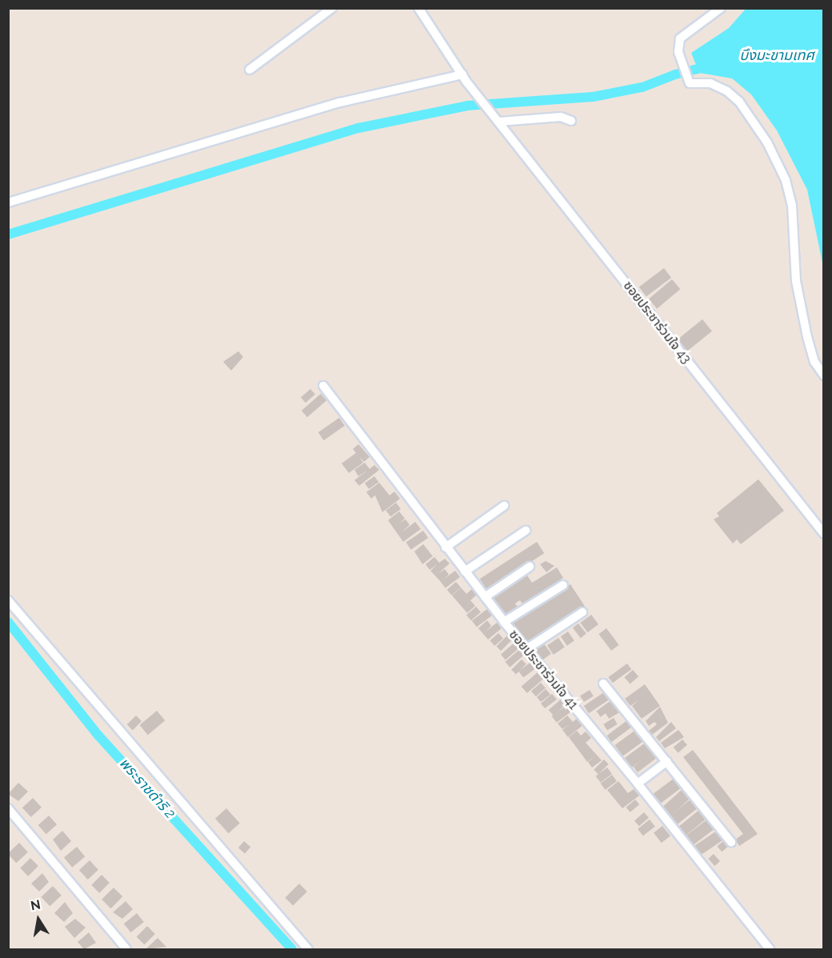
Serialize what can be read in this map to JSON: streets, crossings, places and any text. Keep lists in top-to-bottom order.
{
  "streets": {
    "street": ["ซอยประชาร่วมใจ 43", "ซอยประชาร่วมใจ 41"]
  },
  "water": ["บึงมะขามเทศ", "พระราชดำริ 2"],
  "north": "top"
}
